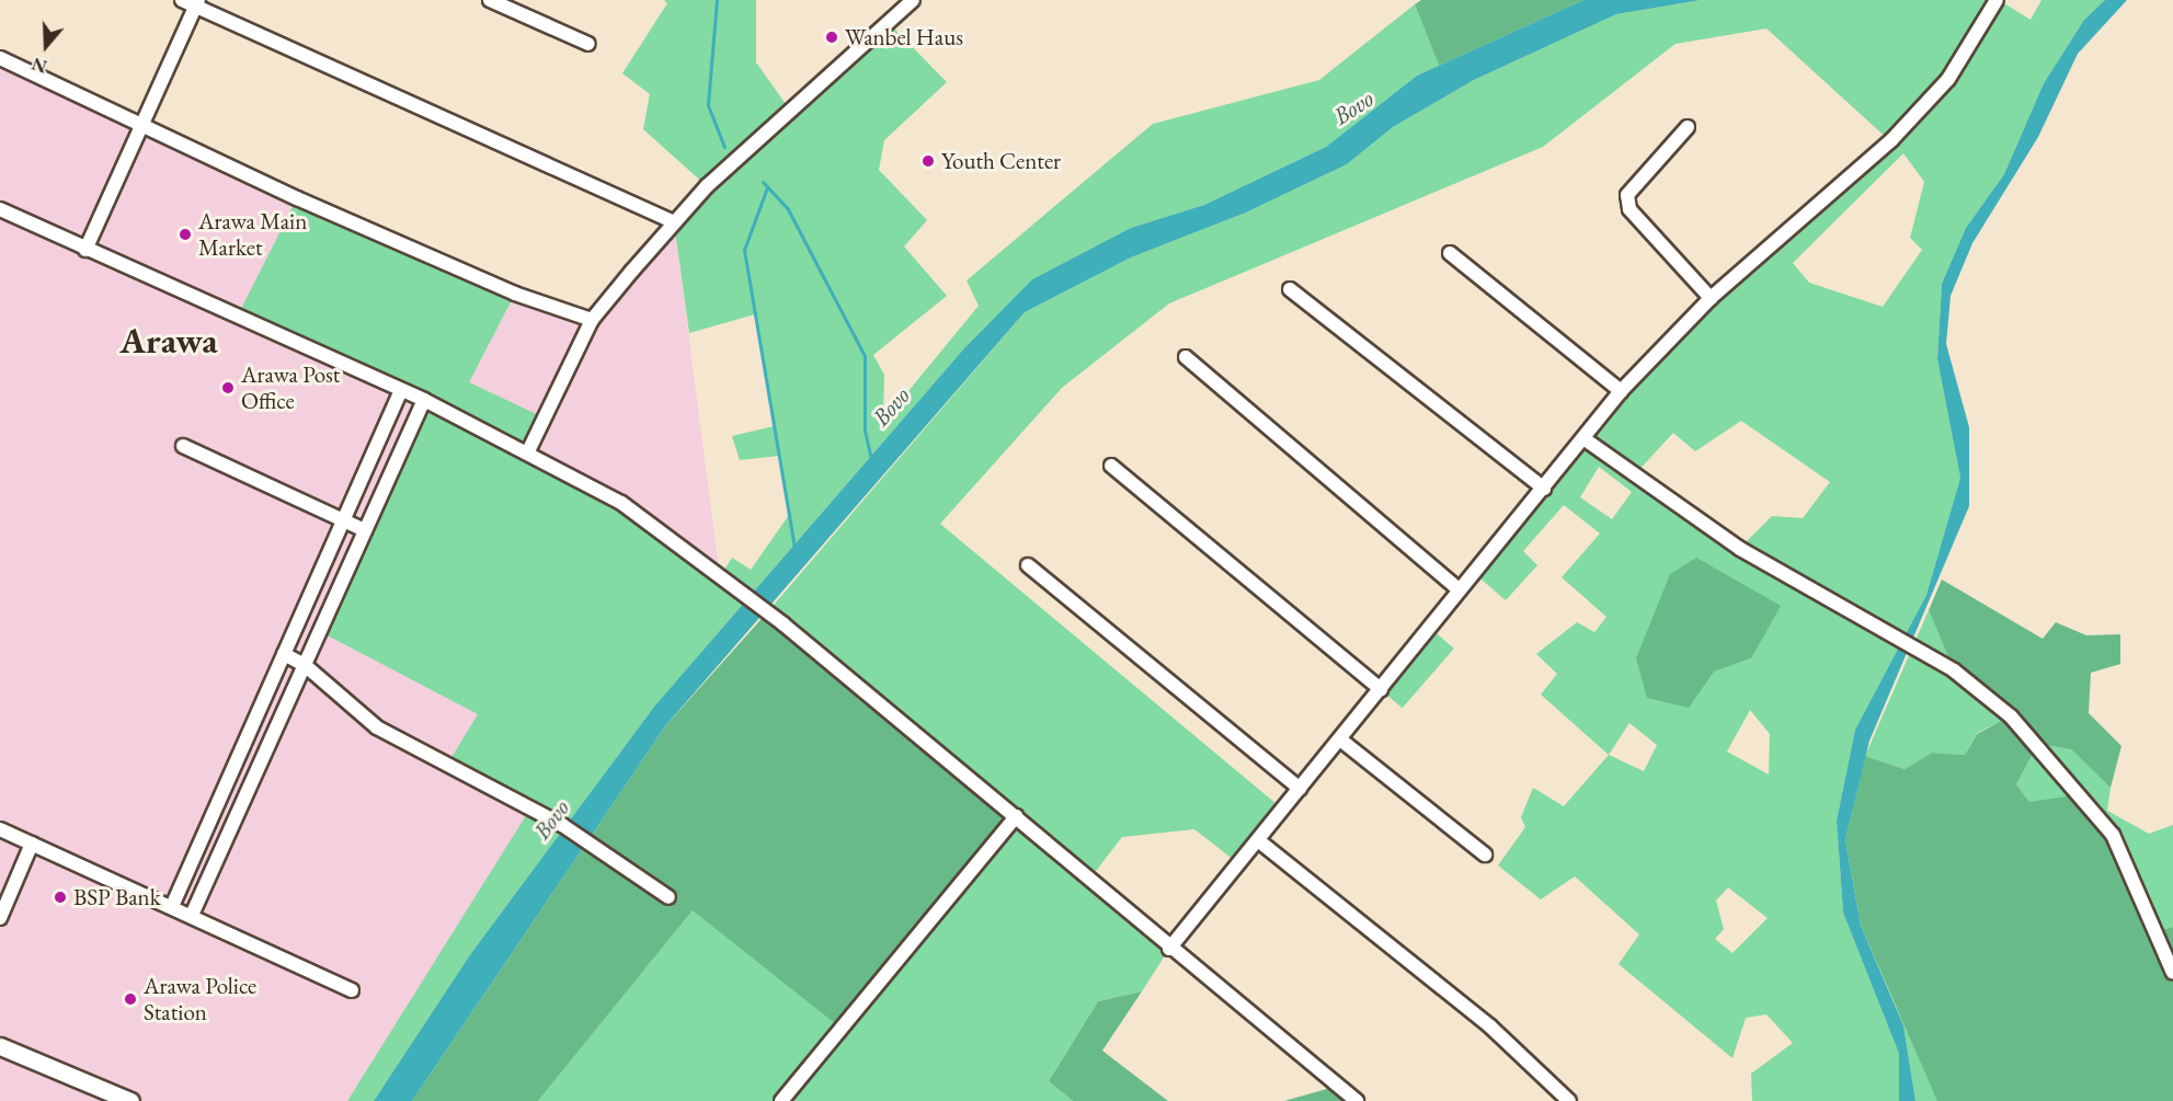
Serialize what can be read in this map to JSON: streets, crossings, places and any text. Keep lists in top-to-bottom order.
{
  "districts": ["Arawa"],
  "water": ["Bovo"],
  "places": [
    "Wanbel Haus",
    "Youth Center",
    "Arawa Main Market",
    "Arawa Post Office",
    "BSP Bank",
    "Arawa Police Station"
  ],
  "north": "bottom"
}
